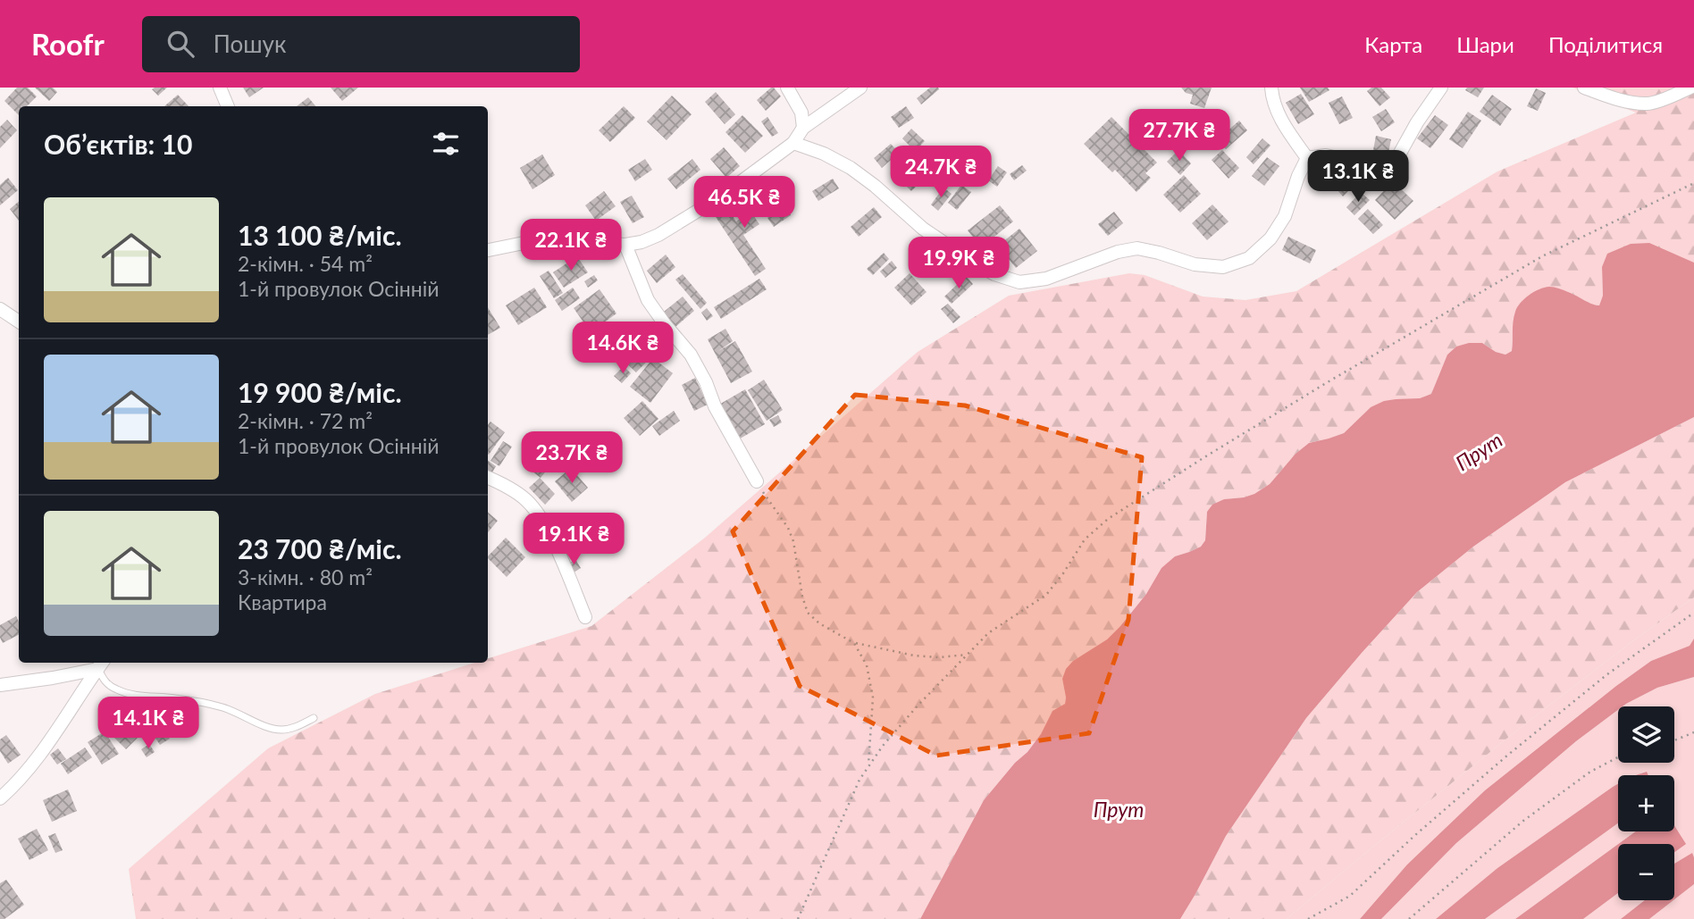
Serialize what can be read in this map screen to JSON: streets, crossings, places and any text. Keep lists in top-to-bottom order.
{
  "water": ["Прут"],
  "page": {
    "header": "Roofr",
    "search": "Пошук",
    "nav": ["Карта", "Шари", "Поділитися"],
    "heading": "Об’єктів: 10",
    "price": [
      "27.7K ₴",
      "24.7K ₴",
      "13.1K ₴",
      "46.5K ₴",
      "22.1K ₴",
      "19.9K ₴",
      "14.6K ₴",
      "23.7K ₴",
      "19.1K ₴",
      "14.1K ₴"
    ],
    "list": [
      {
        "name": "13 100 ₴/міс.",
        "note": "2-кімн. · 54 m² · 1-й провулок Осінній"
      },
      {
        "name": "19 900 ₴/міс.",
        "note": "2-кімн. · 72 m² · 1-й провулок Осінній"
      },
      {
        "name": "23 700 ₴/міс.",
        "note": "3-кімн. · 80 m² · Квартира"
      }
    ],
    "map_buttons": ["+", "−"]
  }
}
